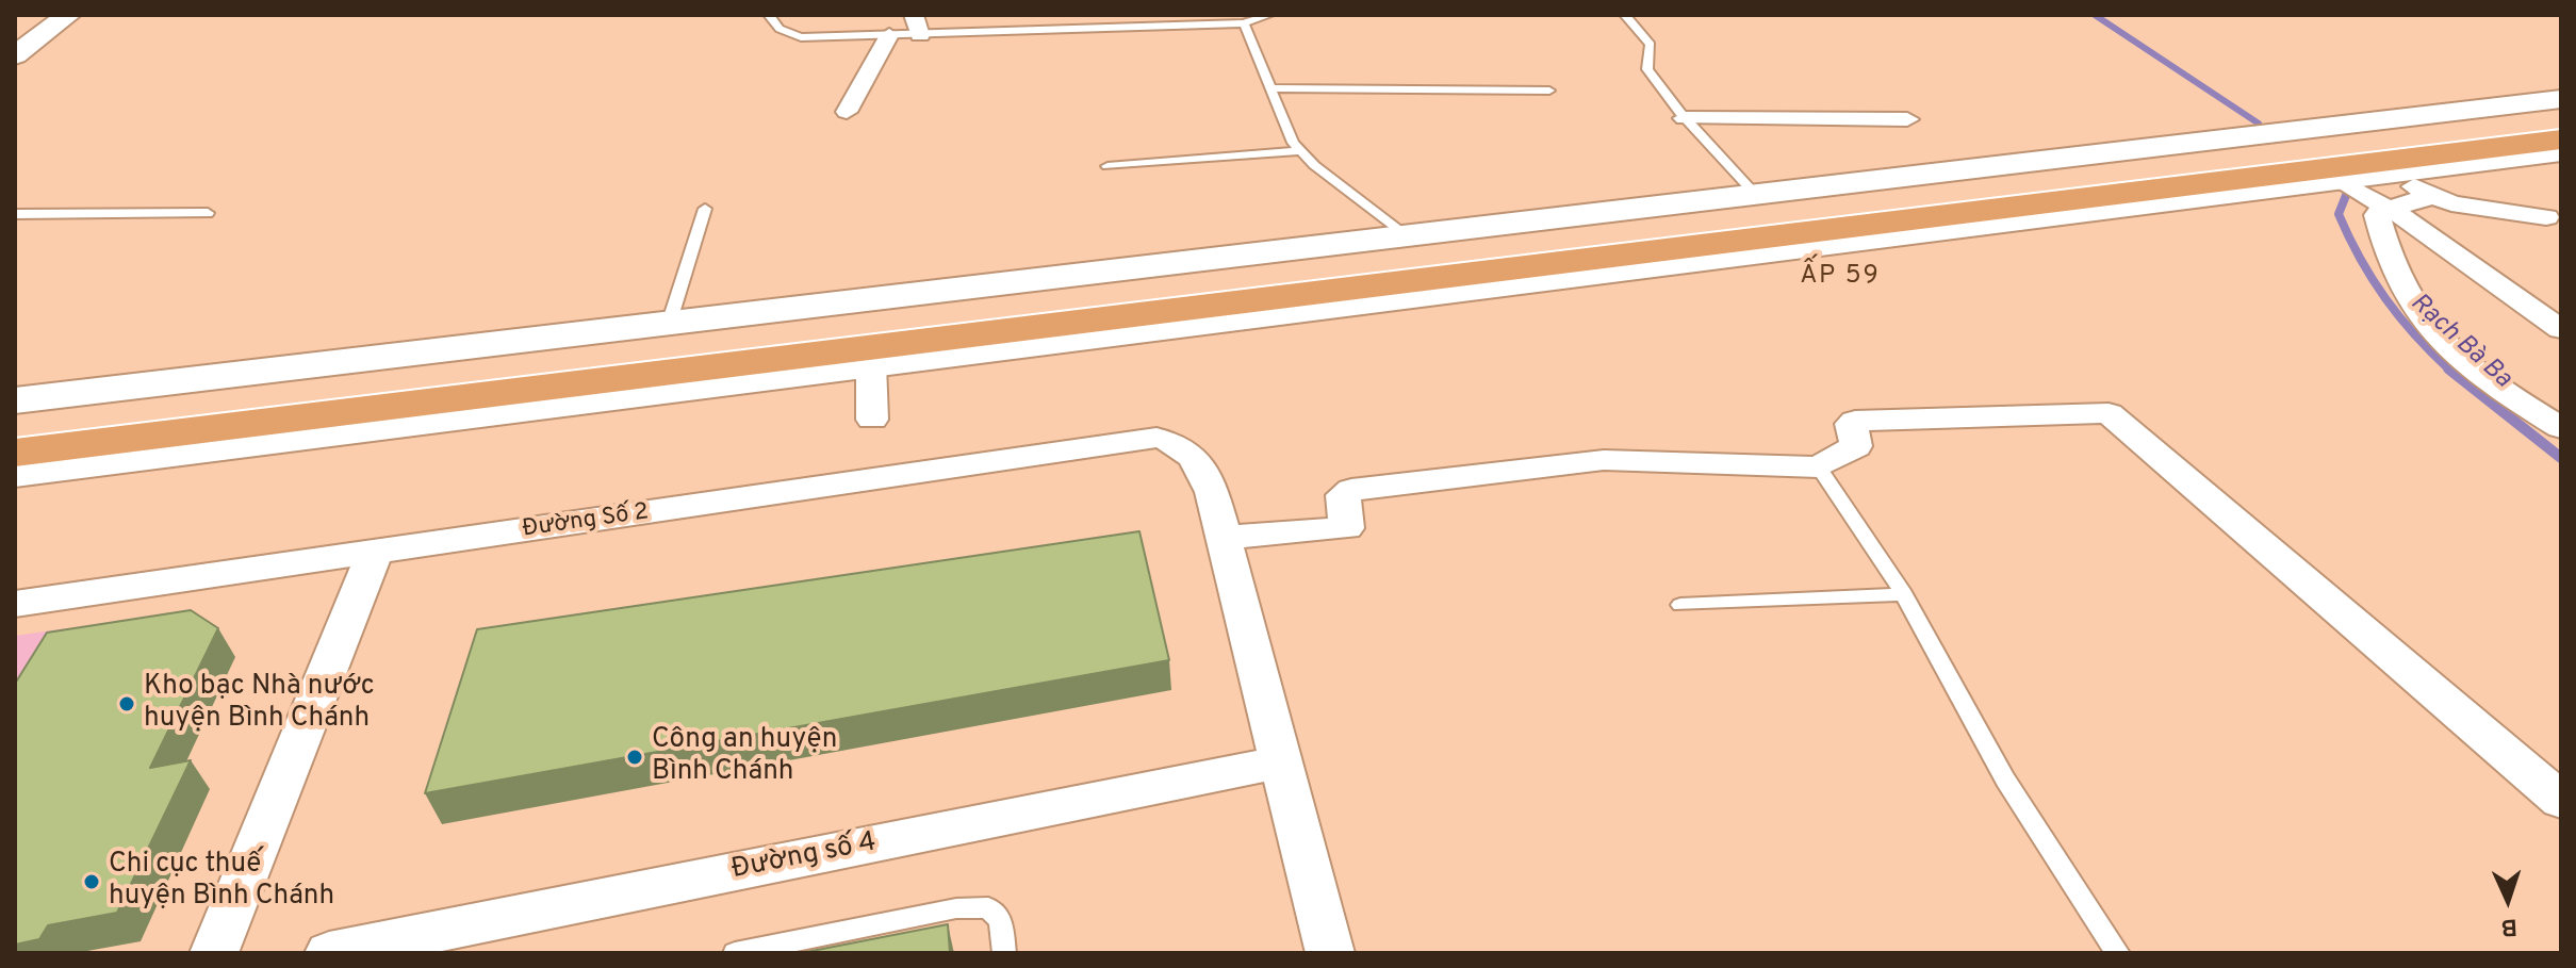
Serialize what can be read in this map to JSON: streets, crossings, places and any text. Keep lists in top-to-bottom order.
{
  "streets": {
    "street": ["Đường Số 2", "Đường số 4"]
  },
  "districts": ["ẤP 59"],
  "water": ["Rạch Bà Ba"],
  "places": ["Kho bạc Nhà nước huyện Bình Chánh", "Công an huyện Bình Chánh", "Chi cục thuế huyện Bình Chánh"],
  "north": "bottom"
}
